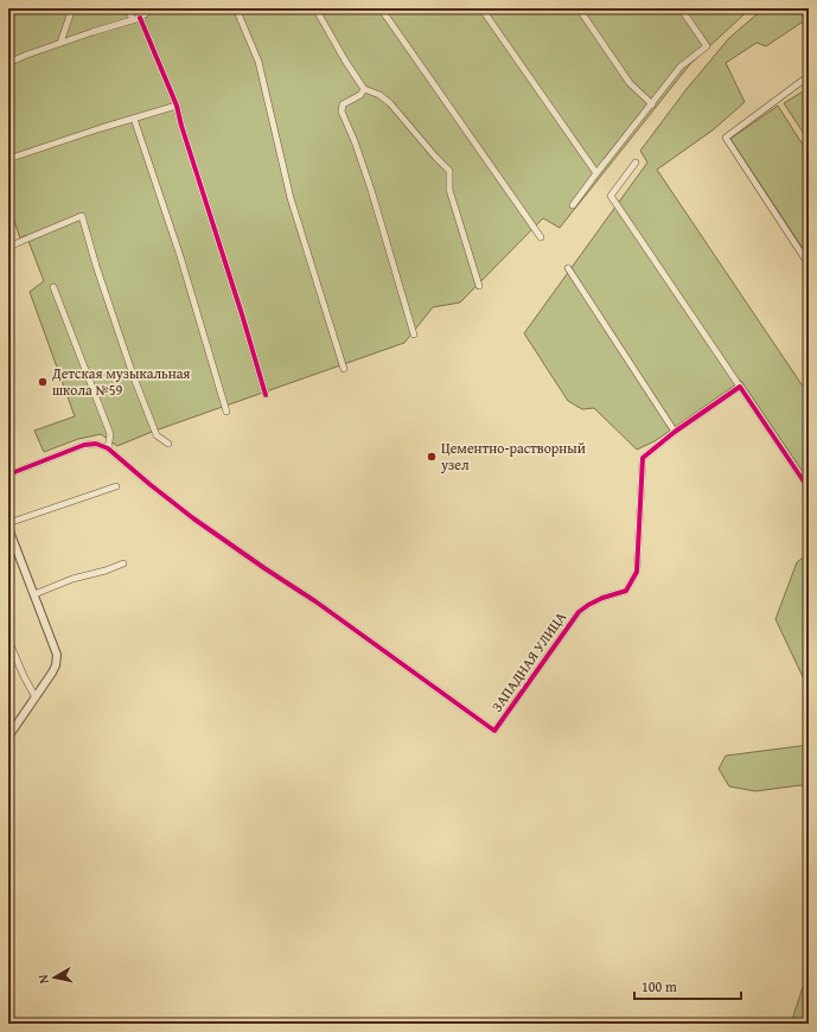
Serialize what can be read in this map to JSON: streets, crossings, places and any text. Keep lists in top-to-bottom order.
{
  "streets": {
    "street": ["ЗАПАДНАЯ УЛИЦА"]
  },
  "places": ["Детская музыкальная школа №59", "Цементно-растворный узел"],
  "scale_bar": "100 m",
  "north": "left"
}
